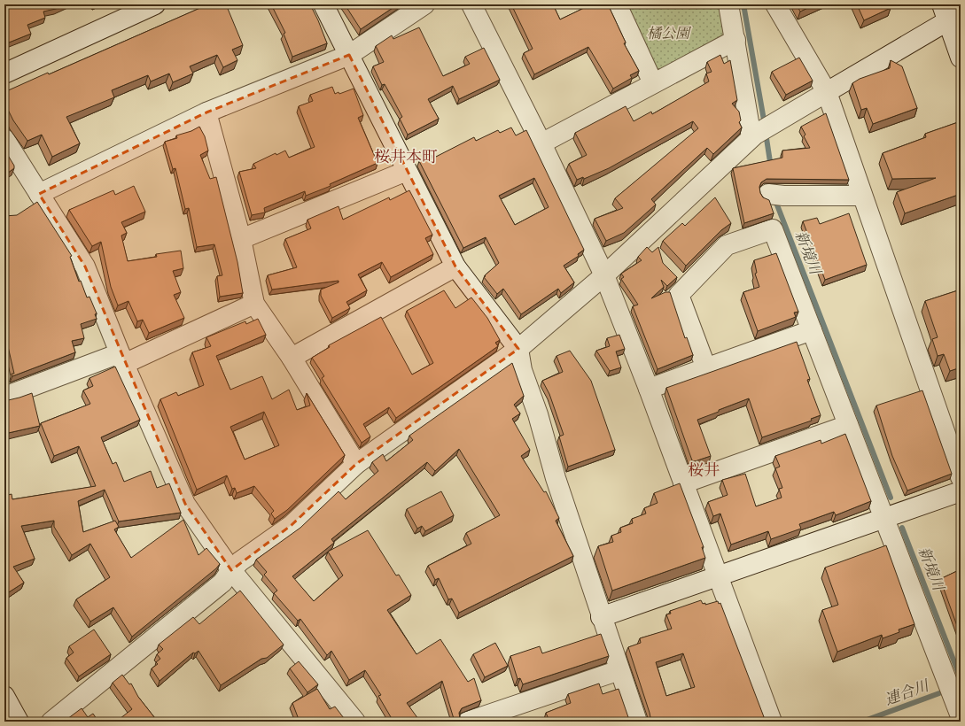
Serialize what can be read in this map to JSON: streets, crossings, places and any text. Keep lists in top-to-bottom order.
{
  "districts": ["桜井本町", "桜井"],
  "water": ["新境川", "連合川"],
  "parks": ["橘公園"]
}
